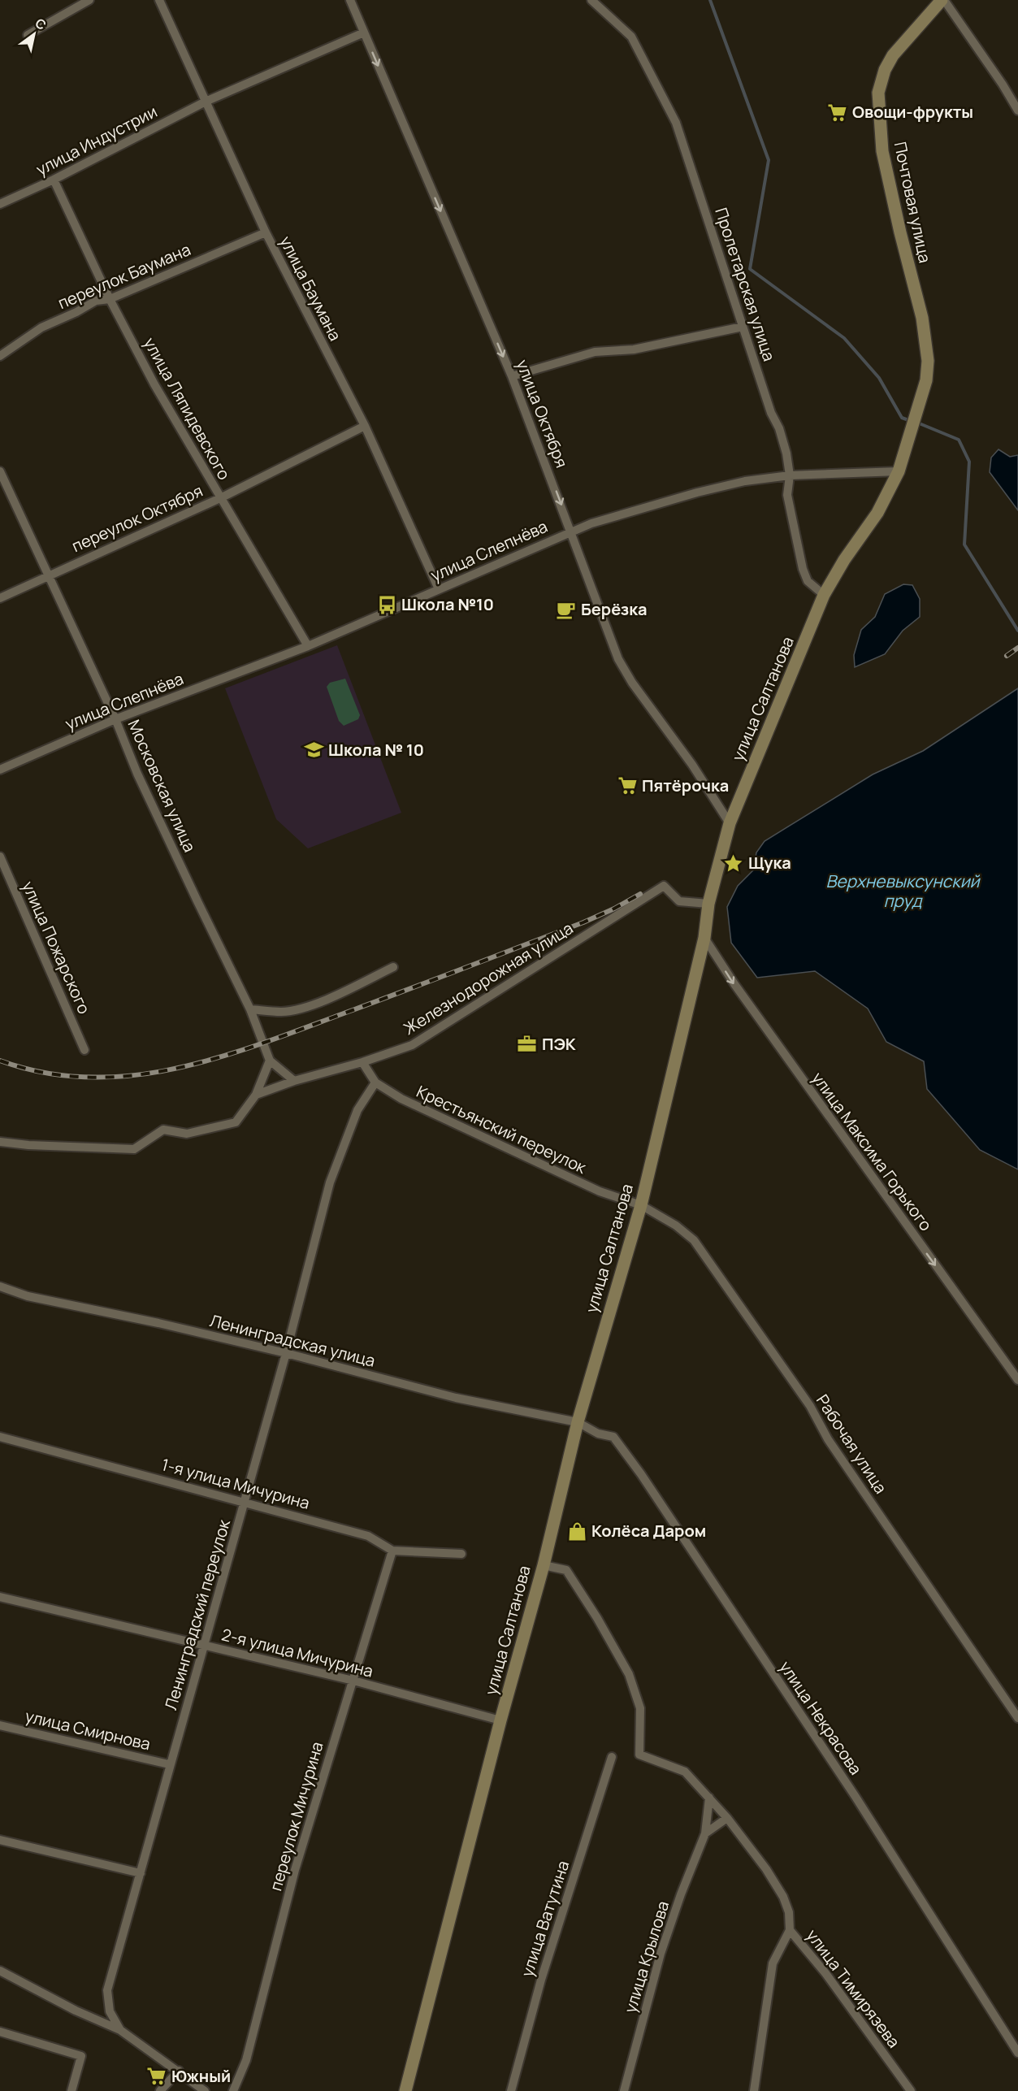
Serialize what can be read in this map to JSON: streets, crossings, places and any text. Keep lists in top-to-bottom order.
{
  "streets": {
    "main road": ["Почтовая улица", "улица Салтанова"],
    "street": [
      "улица Индустрии",
      "переулок Баумана",
      "Пролетарская улица",
      "улица Баумана",
      "улица Ляпидевского",
      "улица Октября",
      "переулок Октября",
      "улица Слепнёва",
      "Московская улица",
      "улица Пожарского",
      "Железнодорожная улица",
      "Крестьянский переулок",
      "улица Максима Горького",
      "Ленинградская улица",
      "Рабочая улица",
      "1-я улица Мичурина",
      "Ленинградский переулок",
      "2-я улица Мичурина",
      "улица Некрасова",
      "улица Смирнова",
      "переулок Мичурина",
      "улица Ватутина",
      "улица Крылова",
      "улица Тимирязева"
    ]
  },
  "crossings": [
    ["улица Индустрии", "улица Баумана"],
    ["улица Индустрии", "улица Ляпидевского"],
    ["улица Индустрии", "улица Октября"],
    ["Почтовая улица", "улица Салтанова"],
    ["переулок Баумана", "улица Баумана"],
    ["переулок Баумана", "улица Ляпидевского"],
    ["Пролетарская улица", "улица Слепнёва"],
    ["Пролетарская улица", "улица Салтанова"],
    ["улица Баумана", "переулок Октября"],
    ["улица Баумана", "улица Слепнёва"],
    ["улица Ляпидевского", "переулок Октября"],
    ["улица Ляпидевского", "улица Слепнёва"],
    ["улица Октября", "улица Слепнёва"],
    ["улица Октября", "улица Салтанова"],
    ["переулок Октября", "Московская улица"],
    ["улица Слепнёва", "улица Салтанова"],
    ["улица Слепнёва", "Московская улица"],
    ["улица Салтанова", "Железнодорожная улица"],
    ["улица Салтанова", "Крестьянский переулок"],
    ["улица Салтанова", "улица Максима Горького"],
    ["улица Салтанова", "Ленинградская улица"],
    ["улица Салтанова", "Рабочая улица"],
    ["улица Салтанова", "2-я улица Мичурина"],
    ["улица Салтанова", "улица Некрасова"],
    ["улица Салтанова", "улица Тимирязева"],
    ["Железнодорожная улица", "Крестьянский переулок"],
    ["Крестьянский переулок", "Рабочая улица"],
    ["Крестьянский переулок", "Ленинградский переулок"],
    ["Ленинградская улица", "Ленинградский переулок"],
    ["Ленинградская улица", "улица Некрасова"],
    ["1-я улица Мичурина", "Ленинградский переулок"],
    ["1-я улица Мичурина", "переулок Мичурина"],
    ["Ленинградский переулок", "2-я улица Мичурина"],
    ["Ленинградский переулок", "улица Смирнова"],
    ["2-я улица Мичурина", "переулок Мичурина"],
    ["улица Крылова", "улица Тимирязева"]
  ],
  "one_way": ["улица Октября", "улица Максима Горького"],
  "water": ["Верхневыксунский пруд"],
  "places": {
    "supermarket": ["Овощи-фрукты", "Пятёрочка", "Южный"],
    "bus stop": ["Школа №10"],
    "cafe": ["Берёзка"],
    "school or university": ["Школа № 10"],
    "place": ["Щука"],
    "office": ["ПЭК"],
    "shop": ["Колёса Даром"]
  },
  "north": "top right"
}
